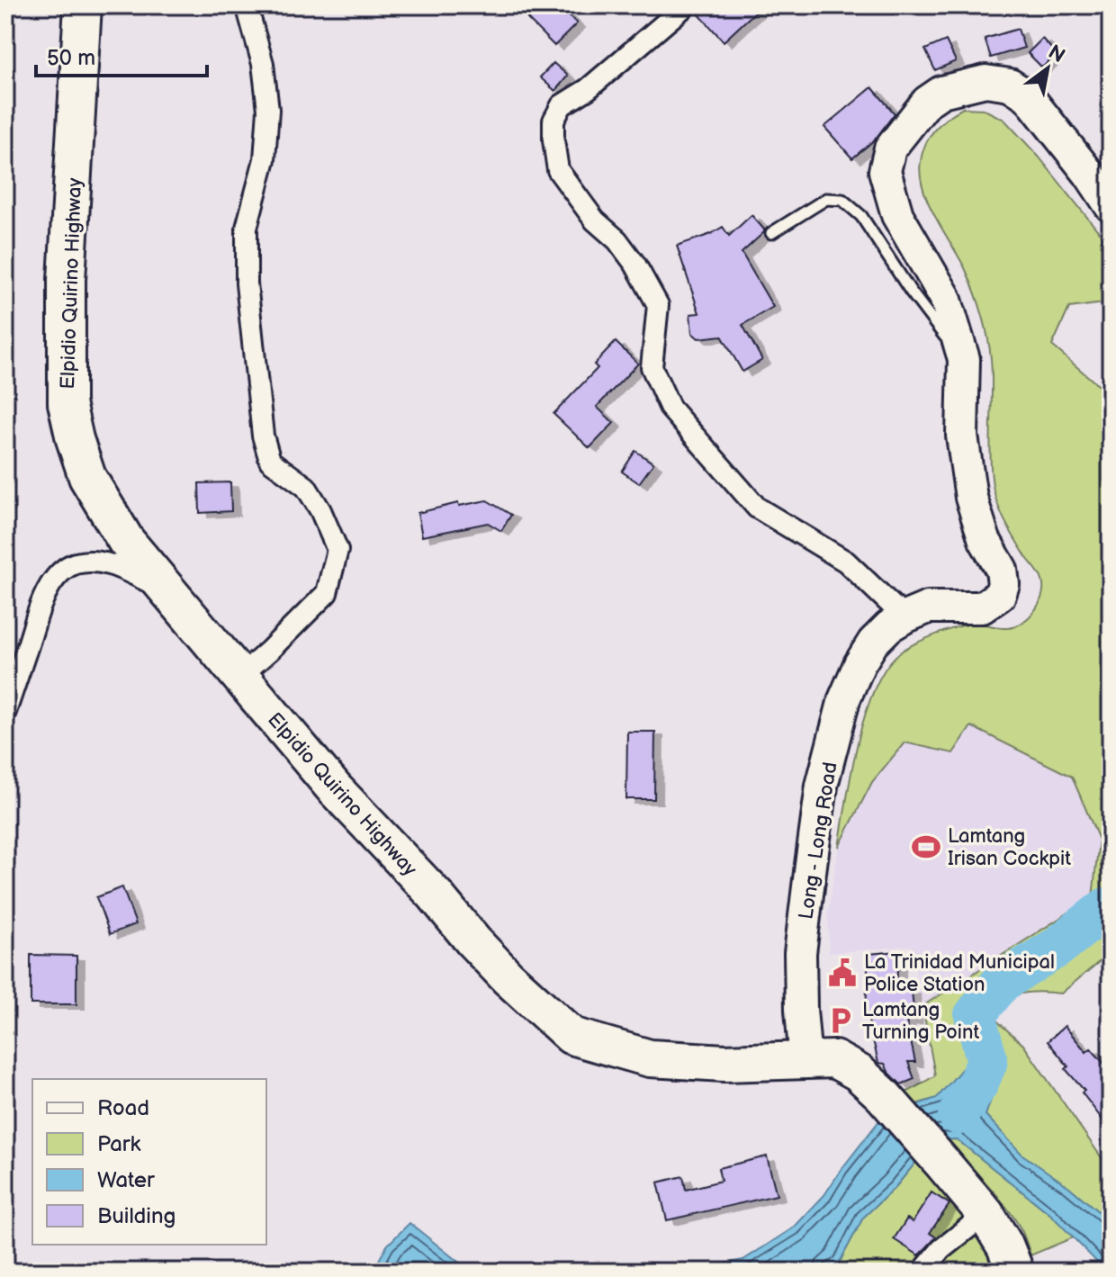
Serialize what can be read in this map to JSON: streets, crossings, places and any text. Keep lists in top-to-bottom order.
{
  "streets": {
    "highway": ["Elpidio Quirino Highway"],
    "main road": ["Long - Long Road"]
  },
  "crossings": [
    ["Elpidio Quirino Highway", "Long - Long Road"]
  ],
  "places": {
    "sports": ["Lamtang Irisan Cockpit"],
    "public building": ["La Trinidad Municipal Police Station"],
    "parking": ["Lamtang Turning Point"]
  },
  "legend": [
    "Road",
    "Park",
    "Water",
    "Building"
  ],
  "scale_bar": "50 m",
  "north": "top right"
}
